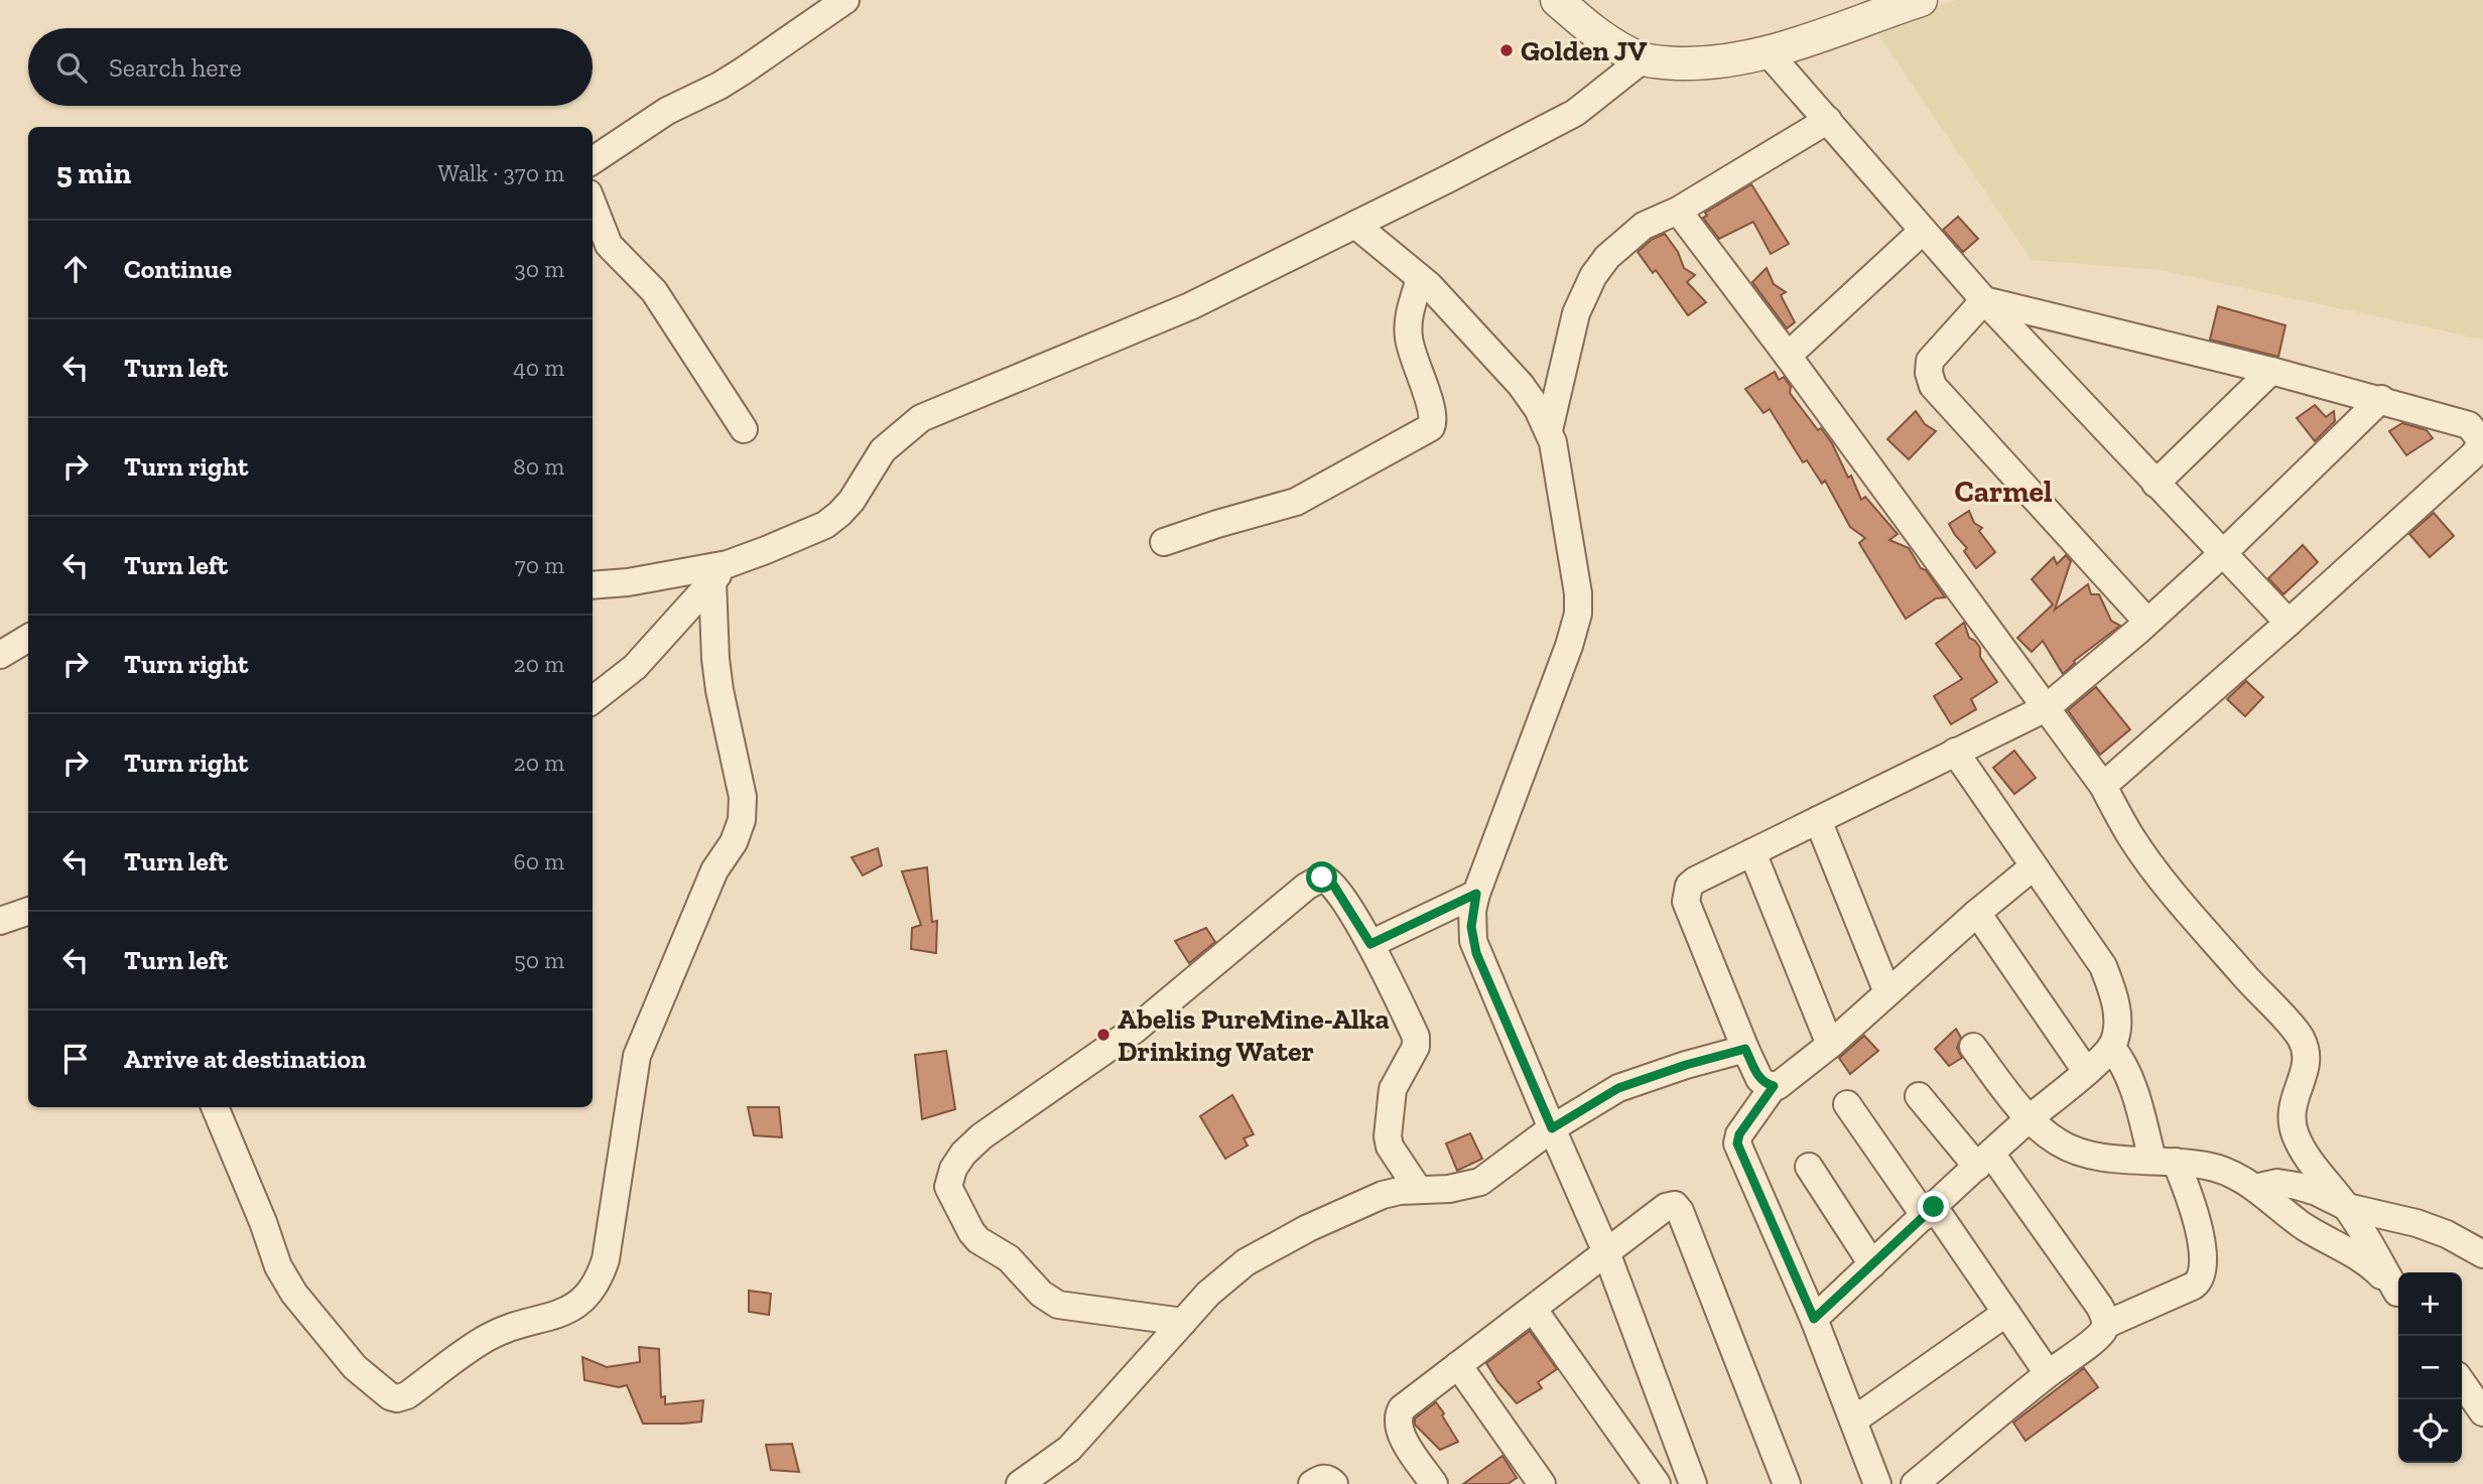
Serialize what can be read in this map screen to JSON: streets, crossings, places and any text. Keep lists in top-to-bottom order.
{
  "districts": ["Carmel"],
  "places": ["Golden JV", "Abelis PureMine-Alka Drinking Water"],
  "page": {
    "search": "Search here",
    "heading": ["5 min", "Walk · 370 m"],
    "list": [
      ["Continue", "30 m"],
      ["Turn left", "40 m"],
      ["Turn right", "80 m"],
      ["Turn left", "70 m"],
      ["Turn right", "20 m"],
      ["Turn right", "20 m"],
      ["Turn left", "60 m"],
      ["Turn left", "50 m"],
      "Arrive at destination"
    ],
    "map_buttons": ["+", "−"]
  }
}
